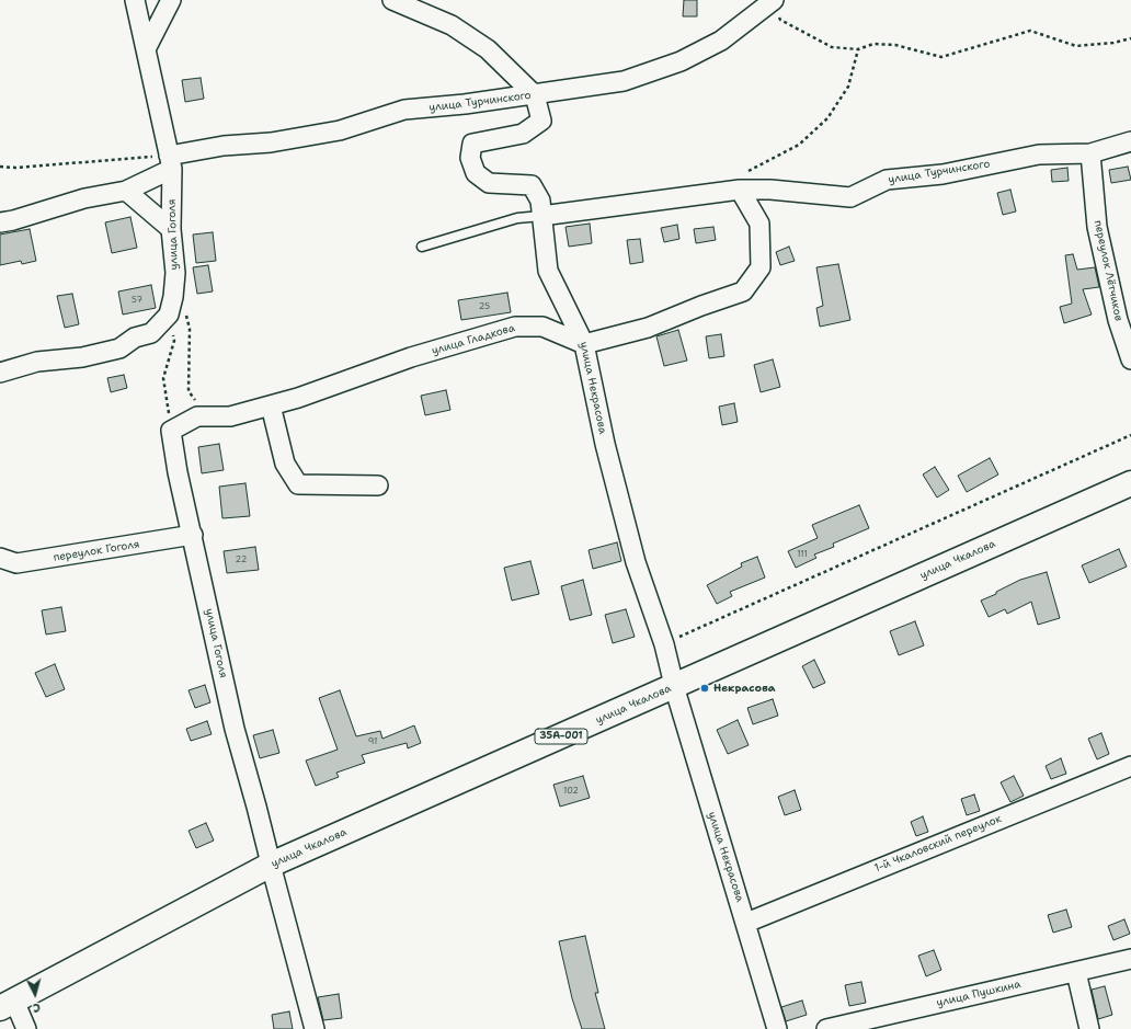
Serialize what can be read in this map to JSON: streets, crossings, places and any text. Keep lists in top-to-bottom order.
{
  "streets": {
    "main road": ["улица Чкалова", "35А-001"],
    "street": [
      "улица Турчинского",
      "улица Гоголя",
      "переулок Лётчиков",
      "улица Гладкова",
      "улица Некрасова",
      "переулок Гоголя",
      "1-й Чкаловский переулок",
      "улица Пушкина"
    ]
  },
  "crossings": [
    ["улица Турчинского", "улица Гоголя"],
    ["улица Турчинского", "переулок Лётчиков"],
    ["улица Турчинского", "улица Некрасова"],
    ["улица Гоголя", "улица Гладкова"],
    ["улица Гоголя", "переулок Гоголя"],
    ["улица Гоголя", "улица Чкалова"],
    ["улица Гладкова", "улица Некрасова"],
    ["улица Некрасова", "улица Чкалова"],
    ["улица Некрасова", "1-й Чкаловский переулок"]
  ],
  "places": ["Некрасова"],
  "house_numbers": [
    "57",
    "25",
    "111",
    "22",
    "91",
    "102"
  ],
  "north": "bottom"
}
